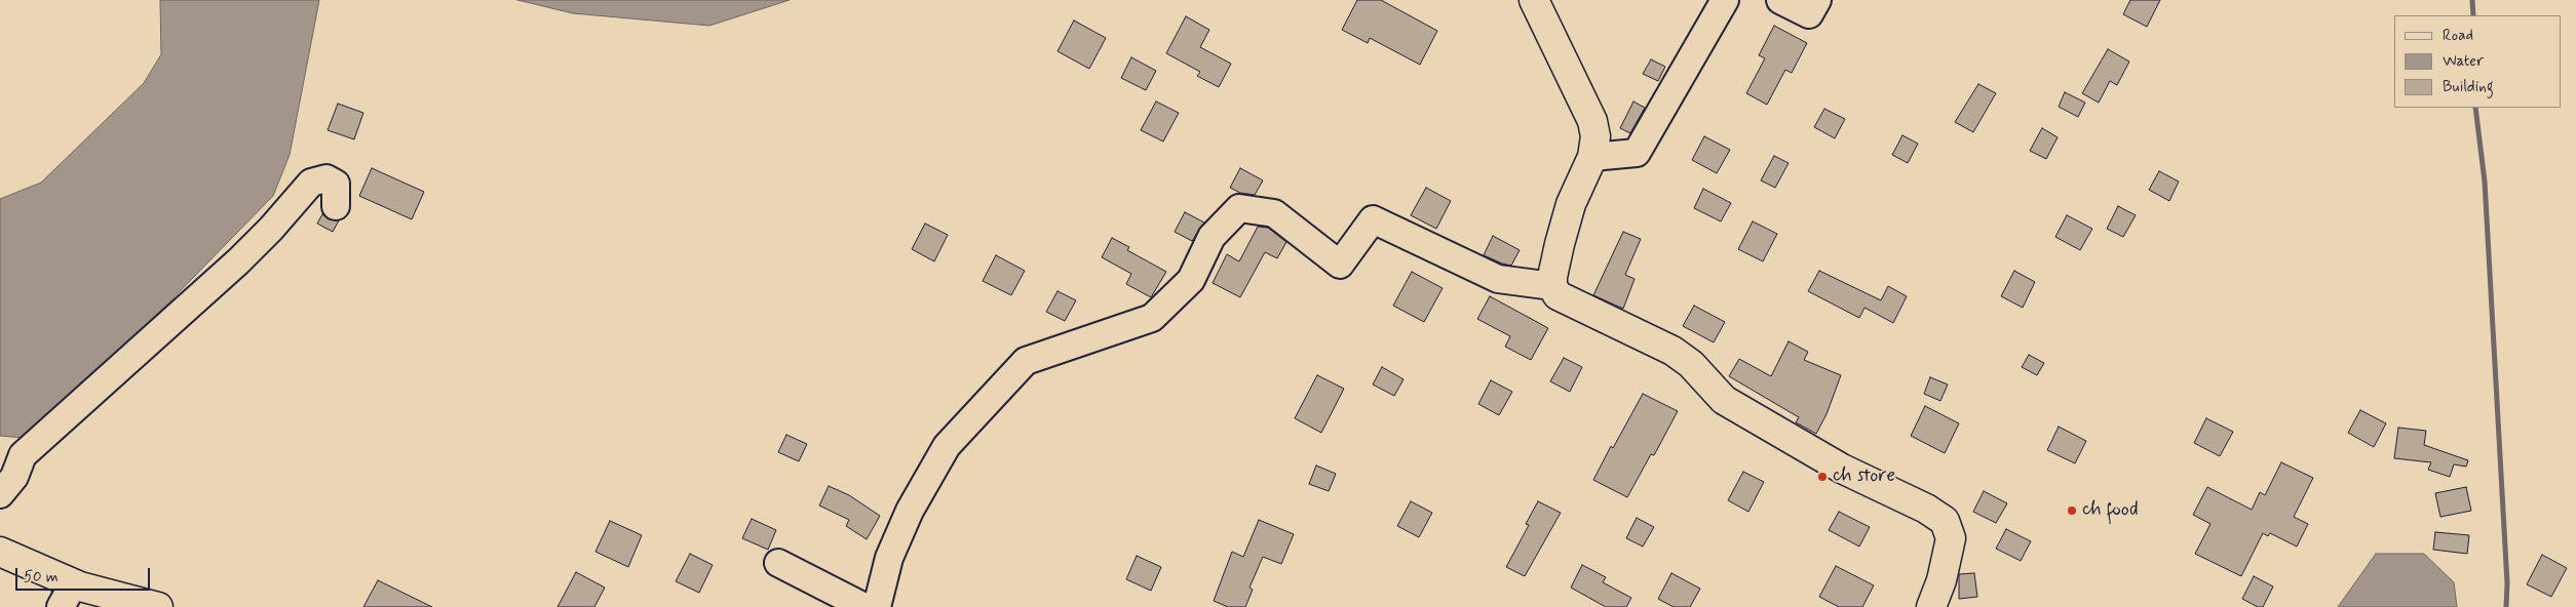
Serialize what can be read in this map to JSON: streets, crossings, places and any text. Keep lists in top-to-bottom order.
{
  "places": ["ch store", "ch food"],
  "legend": ["Road", "Water", "Building"],
  "scale_bar": "50 m"
}
